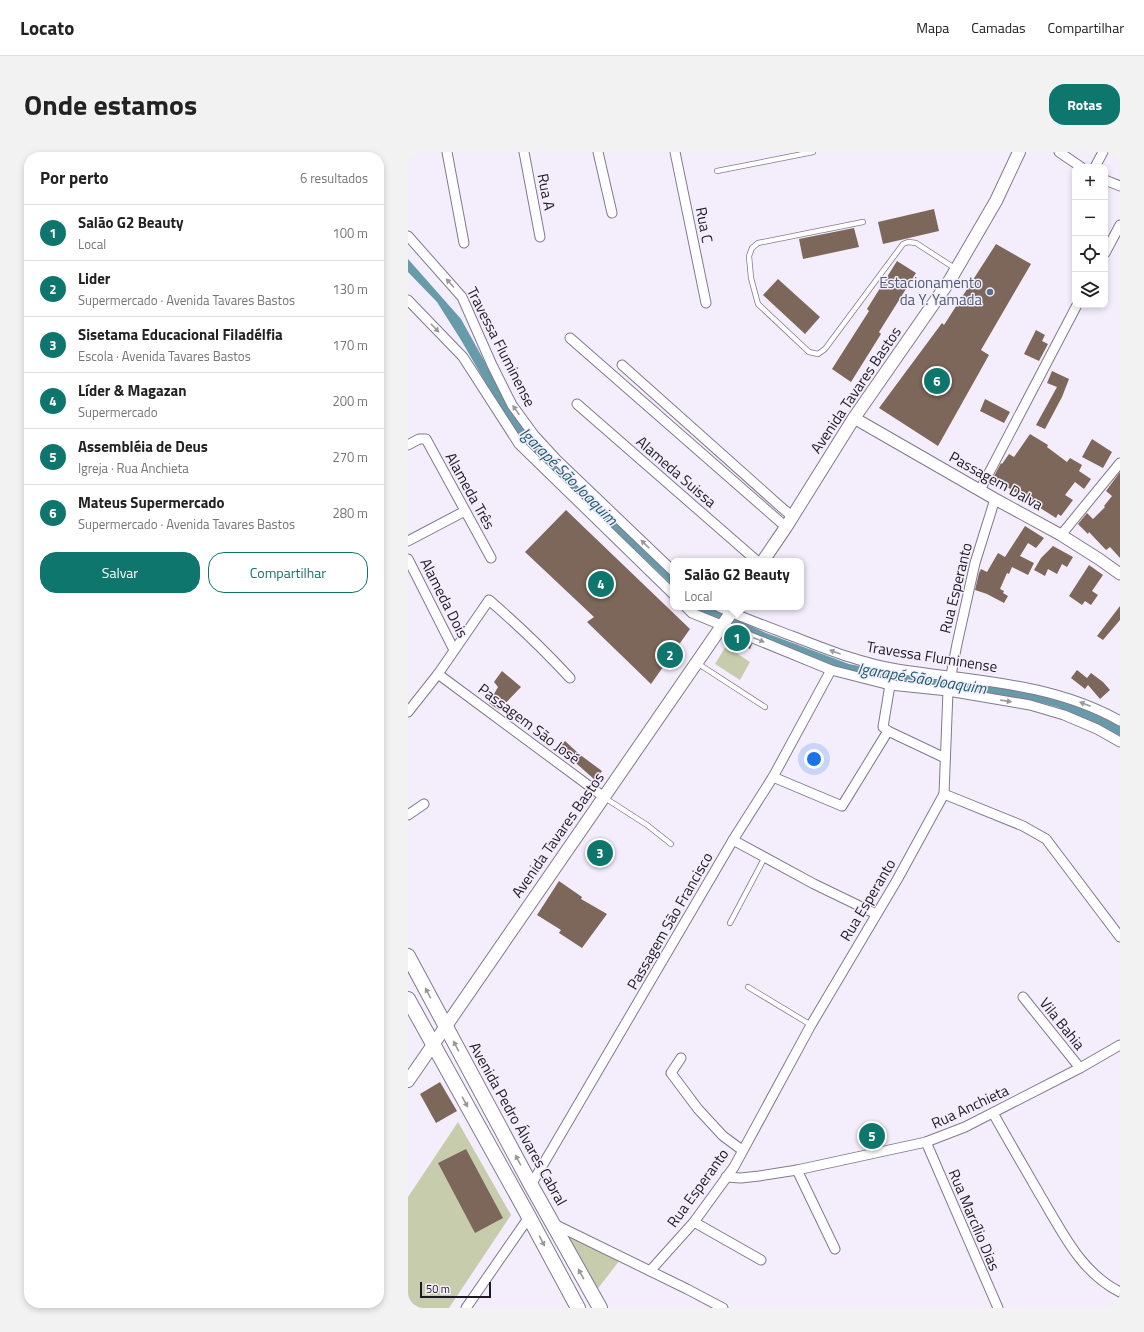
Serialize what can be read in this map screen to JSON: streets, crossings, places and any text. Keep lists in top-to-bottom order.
{
  "streets": {
    "main road": ["Avenida Tavares Bastos", "Avenida Pedro Álvares Cabral"],
    "street": [
      "Rua A",
      "Rua C",
      "Travessa Fluminense",
      "Alameda Suissa",
      "Passagem Dalva",
      "Alameda Três",
      "Rua Esperanto",
      "Alameda Dois",
      "Passagem São José",
      "Passagem São Francisco",
      "Vila Bahia",
      "Rua Anchieta",
      "Rua Marcílio Dias"
    ]
  },
  "crossings": [
    ["Travessa Fluminense", "Avenida Tavares Bastos"],
    ["Travessa Fluminense", "Rua Esperanto"],
    ["Avenida Tavares Bastos", "Passagem Dalva"],
    ["Avenida Tavares Bastos", "Passagem São José"],
    ["Avenida Tavares Bastos", "Avenida Pedro Álvares Cabral"],
    ["Passagem Dalva", "Rua Esperanto"],
    ["Rua Esperanto", "Rua Anchieta"],
    ["Passagem São Francisco", "Avenida Pedro Álvares Cabral"],
    ["Vila Bahia", "Rua Anchieta"],
    ["Rua Anchieta", "Rua Marcílio Dias"]
  ],
  "water": ["Igarapé São Joaquim"],
  "places": ["Estacionamento da Y. Yamada"],
  "scale_bar": "50 m",
  "page": {
    "header": "Locato",
    "nav": ["Mapa", "Camadas", "Compartilhar"],
    "title": "Onde estamos",
    "buttons": [
      "Rotas",
      ["Salvar", "Compartilhar"]
    ],
    "heading": ["Por perto", "6 resultados"],
    "map_buttons": ["+", "−"],
    "list": [
      {
        "mark": "1",
        "name": "Salão G2 Beauty",
        "note": "Local",
        "value": "100 m"
      },
      {
        "mark": "2",
        "name": "Lider",
        "note": "Supermercado · Avenida Tavares Bastos",
        "value": "130 m"
      },
      {
        "mark": "3",
        "name": "Sisetama Educacional Filadélfia",
        "note": "Escola · Avenida Tavares Bastos",
        "value": "170 m"
      },
      {
        "mark": "4",
        "name": "Líder & Magazan",
        "note": "Supermercado",
        "value": "200 m"
      },
      {
        "mark": "5",
        "name": "Assembléia de Deus",
        "note": "Igreja · Rua Anchieta",
        "value": "270 m"
      },
      {
        "mark": "6",
        "name": "Mateus Supermercado",
        "note": "Supermercado · Avenida Tavares Bastos",
        "value": "280 m"
      }
    ],
    "pins": [
      "6",
      "4",
      "1",
      "2",
      "3",
      "5"
    ],
    "popup": ["Salão G2 Beauty", "Local"],
    "scale": "50 m"
  }
}
